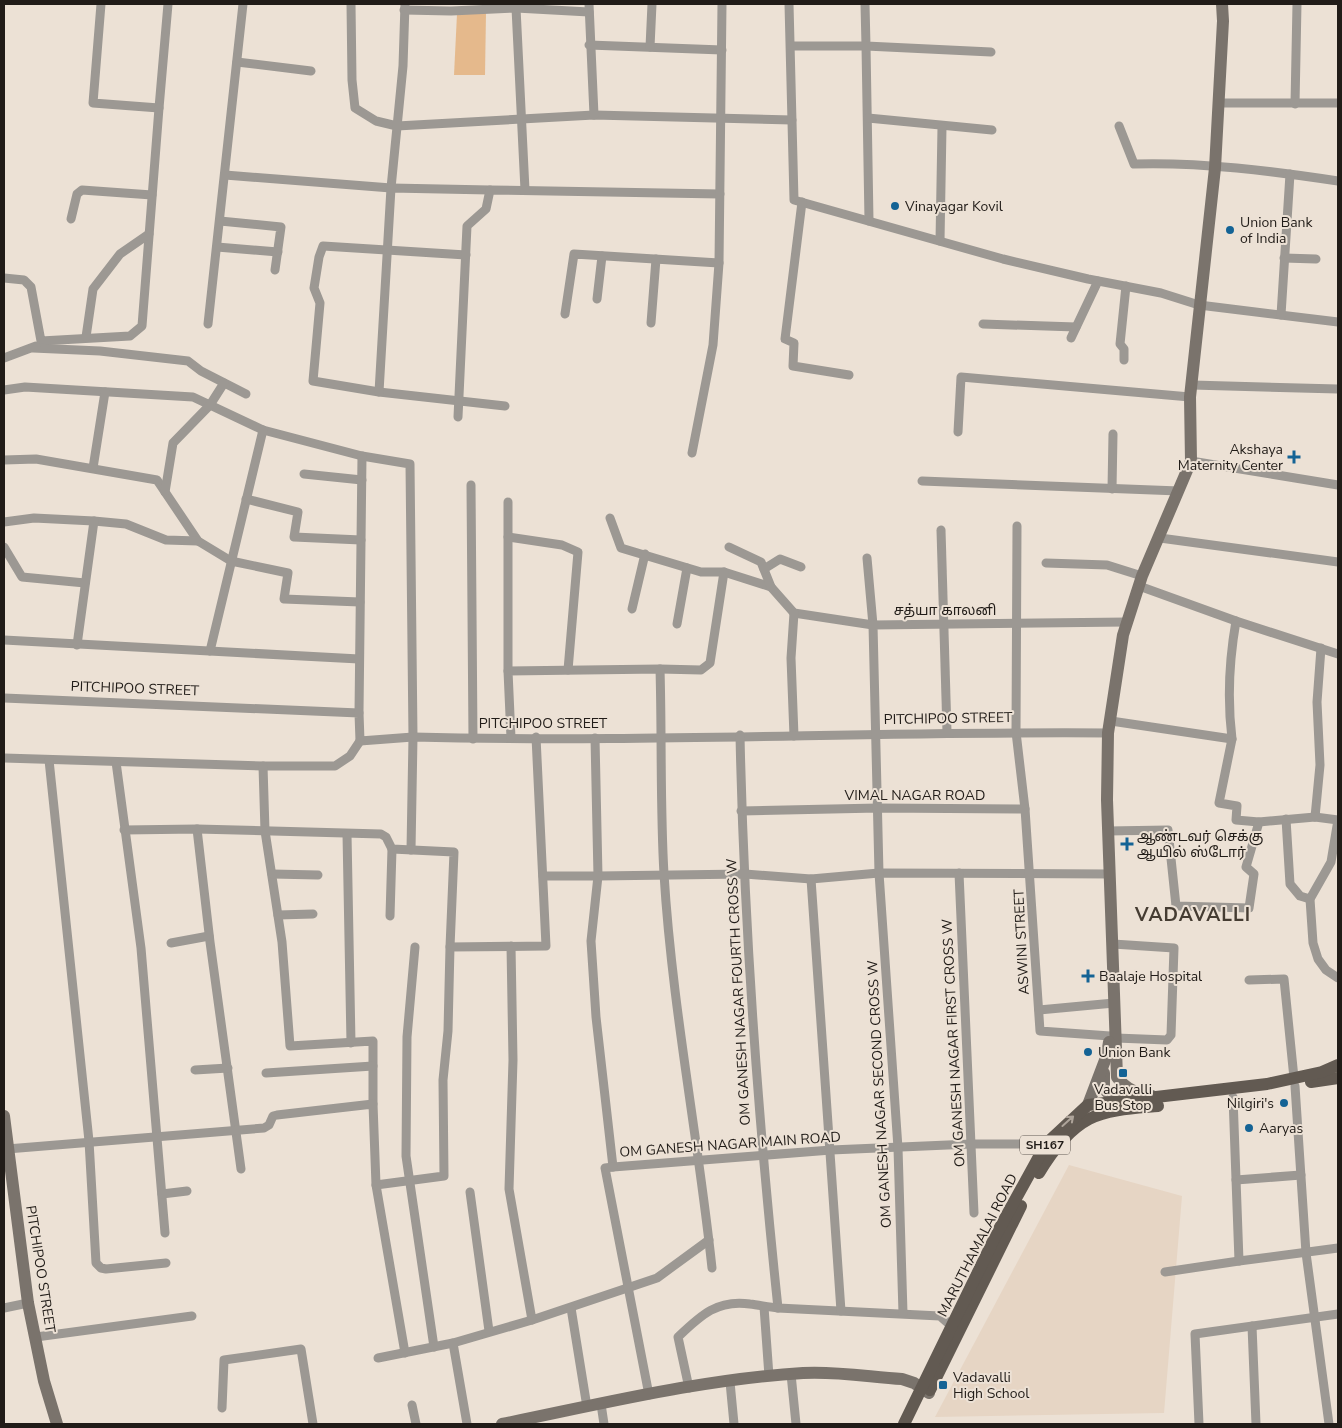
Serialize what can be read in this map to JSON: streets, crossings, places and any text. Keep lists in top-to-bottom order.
{
  "streets": {
    "main road": ["PITCHIPOO STREET", "SH167", "MARUTHAMALAI ROAD"],
    "street": [
      "சத்யா காலனி",
      "VIMAL NAGAR ROAD",
      "ASWINI STREET",
      "OM GANESH NAGAR FOURTH CROSS W",
      "OM GANESH NAGAR FIRST CROSS W",
      "OM GANESH NAGAR SECOND CROSS W",
      "OM GANESH NAGAR MAIN ROAD"
    ]
  },
  "crossings": [
    ["PITCHIPOO STREET", "OM GANESH NAGAR FOURTH CROSS W"],
    ["PITCHIPOO STREET", "OM GANESH NAGAR SECOND CROSS W"],
    ["PITCHIPOO STREET", "OM GANESH NAGAR MAIN ROAD"],
    ["VIMAL NAGAR ROAD", "OM GANESH NAGAR FOURTH CROSS W"],
    ["VIMAL NAGAR ROAD", "OM GANESH NAGAR SECOND CROSS W"],
    ["OM GANESH NAGAR FOURTH CROSS W", "OM GANESH NAGAR MAIN ROAD"],
    ["OM GANESH NAGAR FIRST CROSS W", "OM GANESH NAGAR MAIN ROAD"],
    ["OM GANESH NAGAR SECOND CROSS W", "OM GANESH NAGAR MAIN ROAD"],
    ["OM GANESH NAGAR MAIN ROAD", "MARUTHAMALAI ROAD"]
  ],
  "districts": ["VADAVALLI"],
  "places": {
    "other": [
      "Vinayagar Kovil",
      "Union Bank of India",
      "Union Bank",
      "Nilgiri's",
      "Aaryas"
    ],
    "health": ["Akshaya Maternity Center", "ஆண்டவர் செக்கு ஆயில் ஸ்டோர்", "Baalaje Hospital"],
    "transit": ["Vadavalli Bus Stop", "Vadavalli High School"]
  }
}
